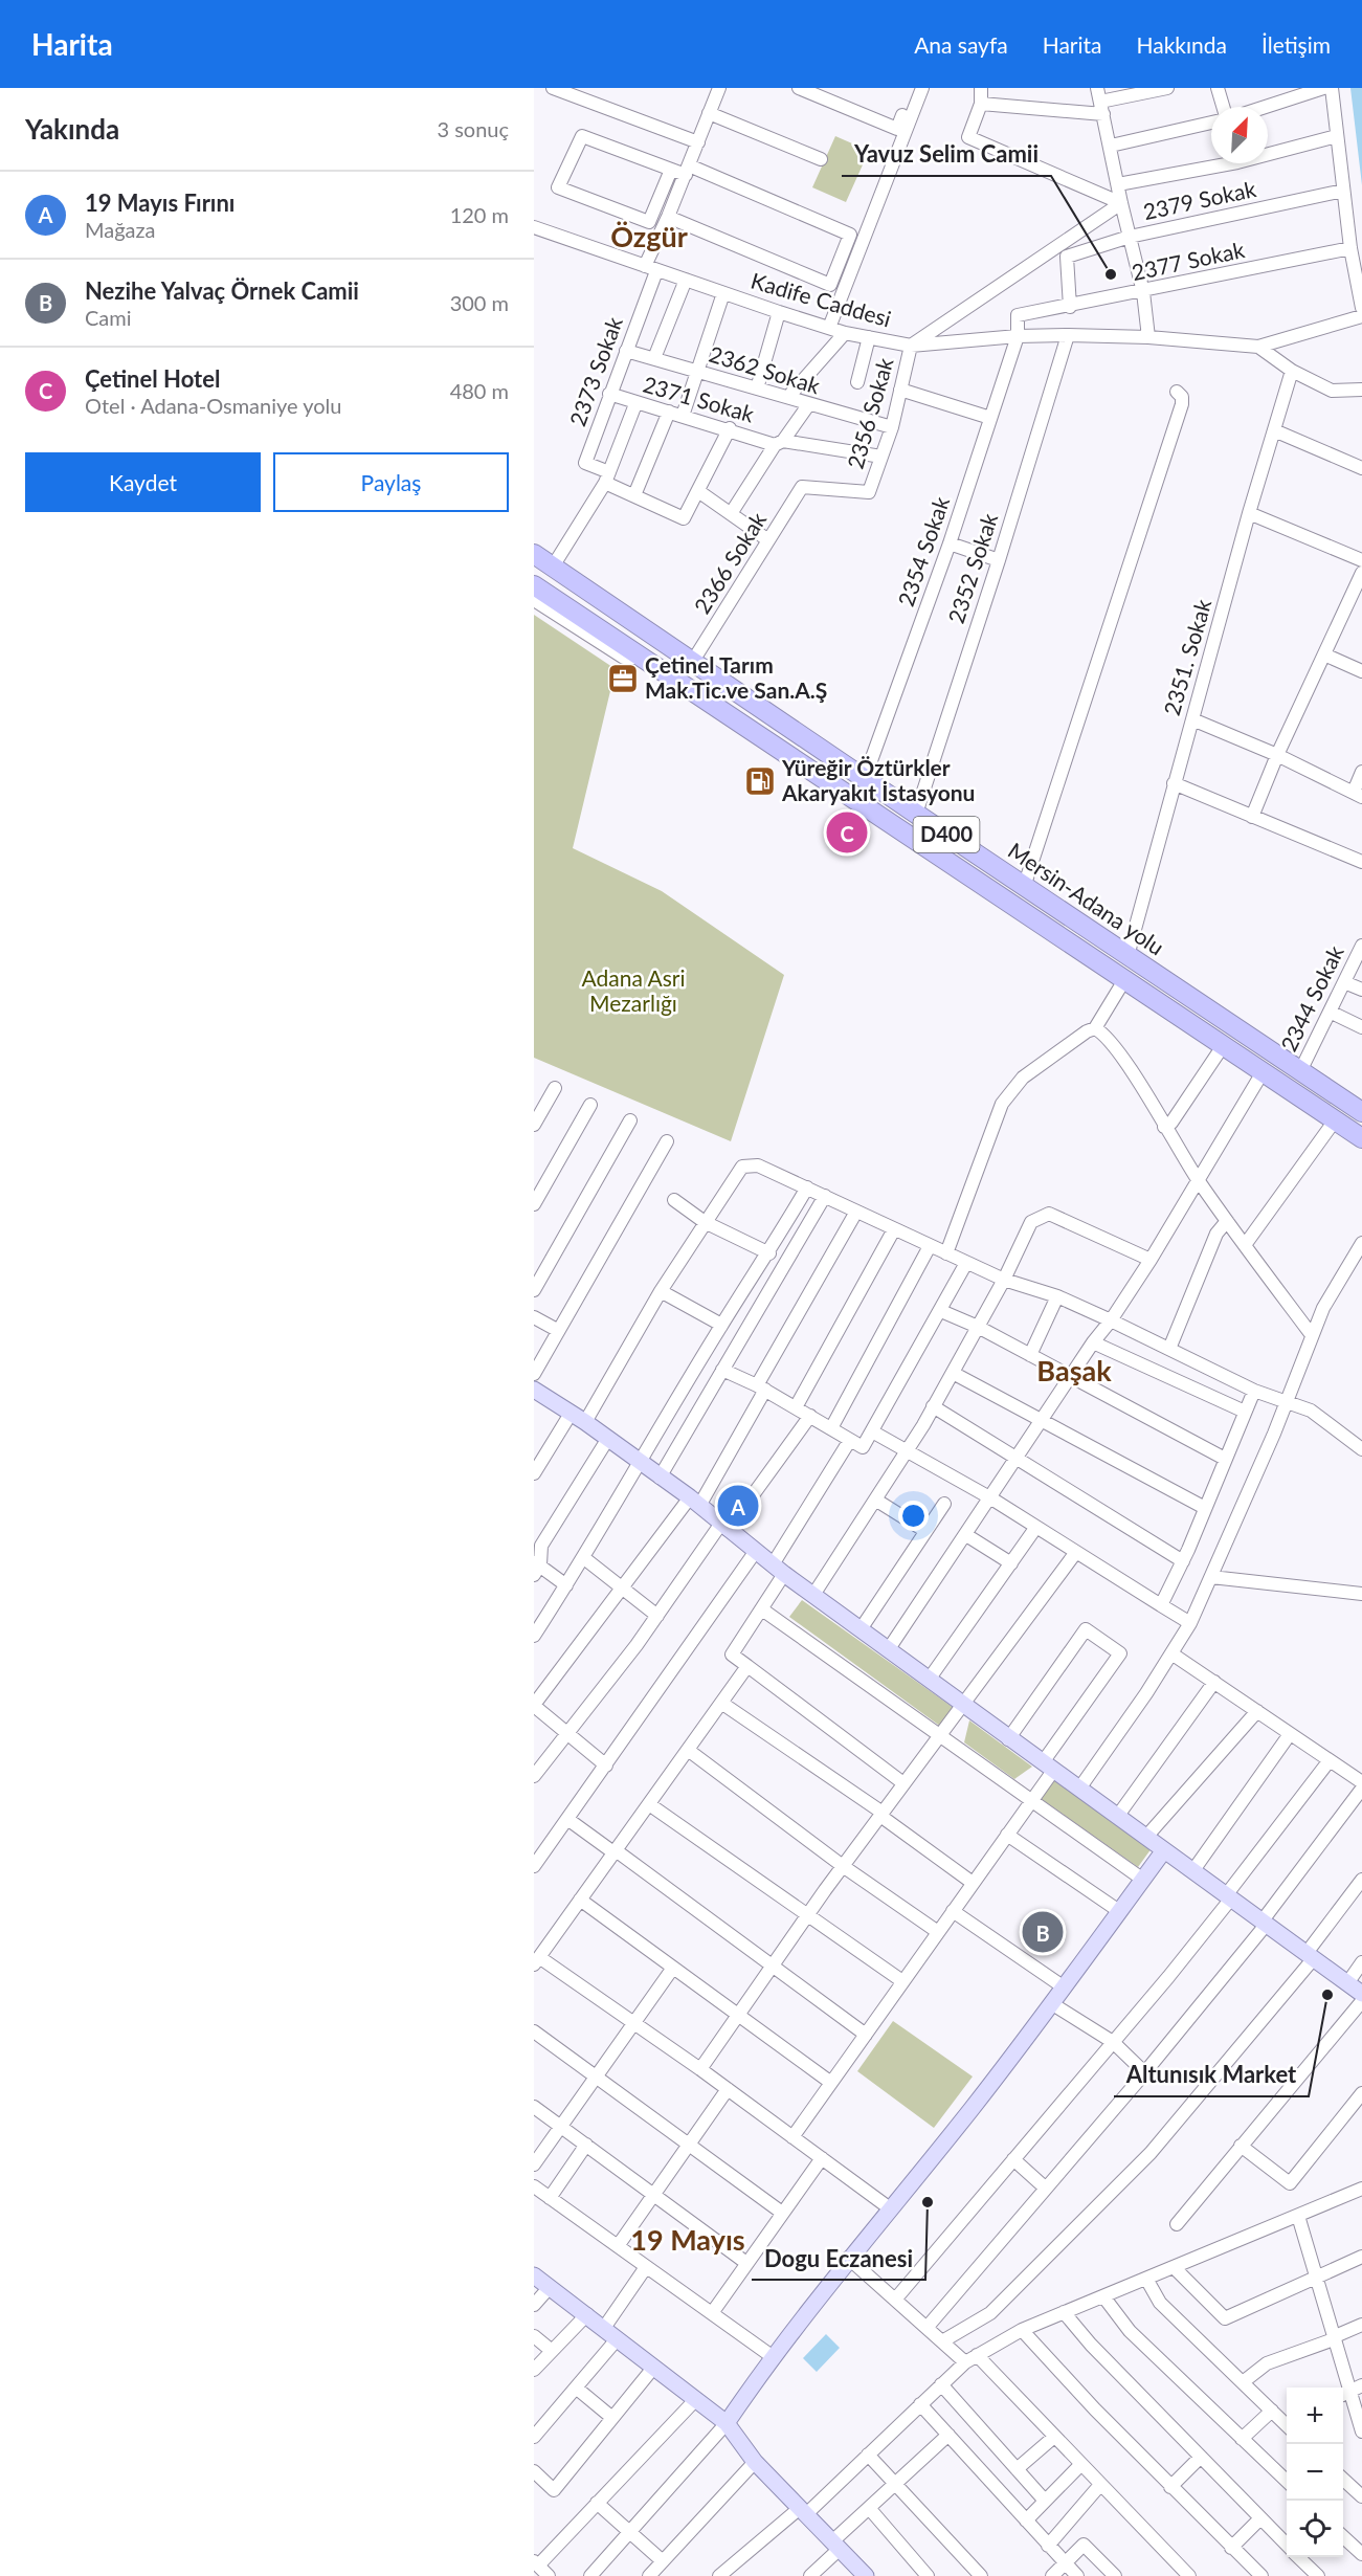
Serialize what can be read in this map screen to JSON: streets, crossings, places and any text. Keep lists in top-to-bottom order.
{
  "streets": {
    "highway": ["D400", "Mersin-Adana yolu"],
    "street": [
      "2379 Sokak",
      "2377 Sokak",
      "Kadife Caddesi",
      "2362 Sokak",
      "2373 Sokak",
      "2371 Sokak",
      "2356 Sokak",
      "2354 Sokak",
      "2366 Sokak",
      "2352 Sokak",
      "2351. Sokak",
      "2344 Sokak"
    ]
  },
  "crossings": [
    ["2379 Sokak", "2377 Sokak"],
    ["2377 Sokak", "Kadife Caddesi"],
    ["2377 Sokak", "2354 Sokak"],
    ["Kadife Caddesi", "2373 Sokak"],
    ["Kadife Caddesi", "2356 Sokak"],
    ["Kadife Caddesi", "2354 Sokak"],
    ["Kadife Caddesi", "2352 Sokak"],
    ["2362 Sokak", "2373 Sokak"],
    ["2362 Sokak", "2356 Sokak"],
    ["2373 Sokak", "2371 Sokak"],
    ["2371 Sokak", "2356 Sokak"],
    ["2356 Sokak", "2366 Sokak"],
    ["2354 Sokak", "Mersin-Adana yolu"],
    ["2366 Sokak", "Mersin-Adana yolu"],
    ["2352 Sokak", "Mersin-Adana yolu"],
    ["2351. Sokak", "Mersin-Adana yolu"],
    ["Mersin-Adana yolu", "2344 Sokak"]
  ],
  "districts": ["Özgür", "Başak", "19 Mayıs"],
  "parks": ["Adana Asri Mezarlığı"],
  "places": {
    "other": ["Yavuz Selim Camii", "Altunısık Market", "Dogu Eczanesi"],
    "office": ["Çetinel Tarım Mak.Tic.ve San.A.Ş"],
    "fuel station": ["Yüreğir Öztürkler Akaryakıt İstasyonu"]
  },
  "north": "top right",
  "page": {
    "header": "Harita",
    "nav": [
      "Ana sayfa",
      "Harita",
      "Hakkında",
      "İletişim"
    ],
    "heading": ["Yakında", "3 sonuç"],
    "list": [
      {
        "mark": "A",
        "name": "19 Mayıs Fırını",
        "note": "Mağaza",
        "value": "120 m"
      },
      {
        "mark": "B",
        "name": "Nezihe Yalvaç Örnek Camii",
        "note": "Cami",
        "value": "300 m"
      },
      {
        "mark": "C",
        "name": "Çetinel Hotel",
        "note": "Otel · Adana-Osmaniye yolu",
        "value": "480 m"
      }
    ],
    "buttons": ["Kaydet", "Paylaş"],
    "pins": ["C", "A", "B"],
    "map_buttons": ["+", "−"]
  }
}
